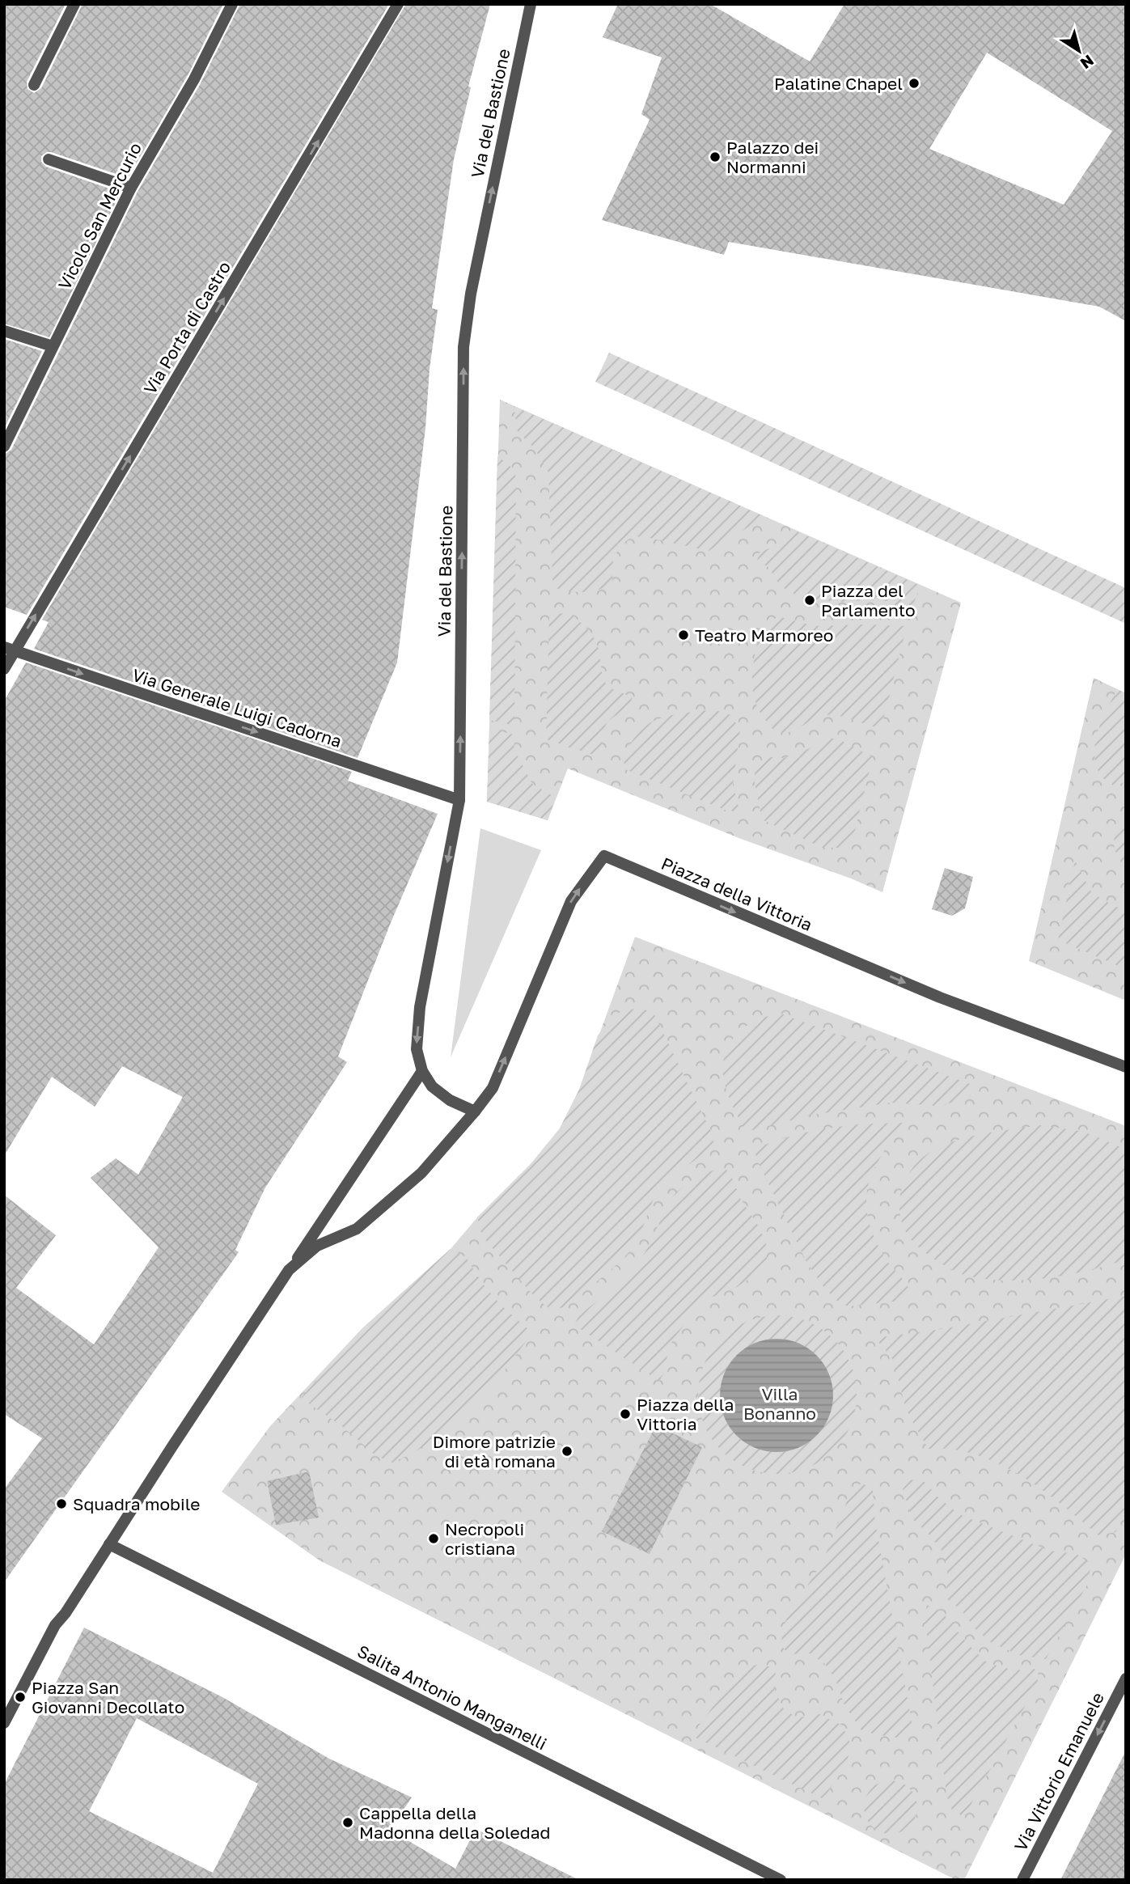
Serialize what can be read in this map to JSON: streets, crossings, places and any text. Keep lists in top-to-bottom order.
{
  "streets": {
    "street": [
      "Via del Bastione",
      "Vicolo San Mercurio",
      "Via Porta di Castro",
      "Via Generale Luigi Cadorna",
      "Piazza della Vittoria",
      "Salita Antonio Manganelli",
      "Via Vittorio Emanuele"
    ]
  },
  "crossings": [
    ["Via del Bastione", "Via Generale Luigi Cadorna"],
    ["Via del Bastione", "Piazza della Vittoria"],
    ["Via Porta di Castro", "Via Generale Luigi Cadorna"]
  ],
  "one_way": ["Via Porta di Castro", "Via Generale Luigi Cadorna", "Via Vittorio Emanuele"],
  "parks": ["Villa Bonanno"],
  "places": [
    "Palatine Chapel",
    "Palazzo dei Normanni",
    "Piazza del Parlamento",
    "Teatro Marmoreo",
    "Piazza della Vittoria",
    "Dimore patrizie di età romana",
    "Squadra mobile",
    "Necropoli cristiana",
    "Piazza San Giovanni Decollato",
    "Cappella della Madonna della Soledad"
  ],
  "north": "bottom right"
}
